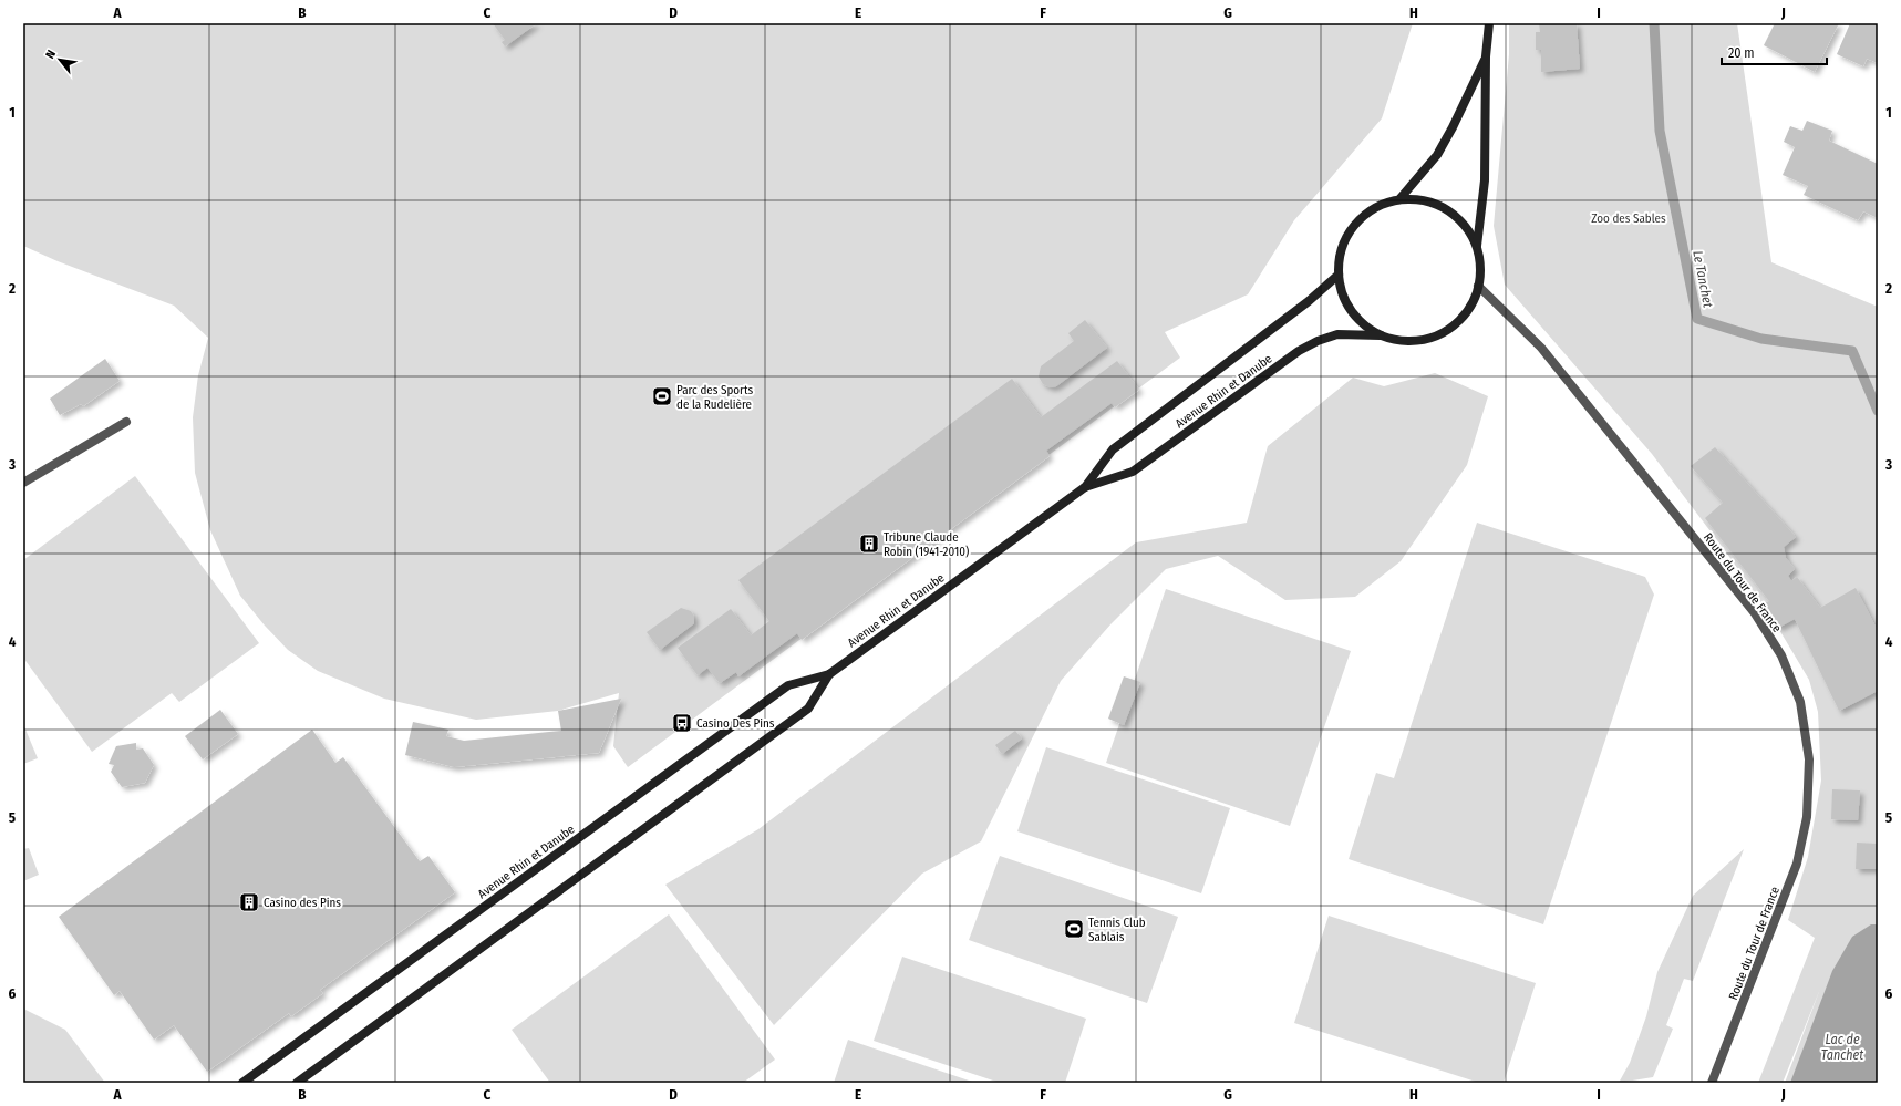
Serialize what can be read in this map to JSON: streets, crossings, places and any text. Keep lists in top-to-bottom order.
{
  "streets": {
    "street": ["Avenue Rhin et Danube", "Route du Tour de France"]
  },
  "crossings": [
    ["Avenue Rhin et Danube", "Route du Tour de France"]
  ],
  "water": ["Le Tanchet", "Lac de Tanchet"],
  "parks": ["Zoo des Sables"],
  "places": {
    "sports": ["Parc des Sports de la Rudelière", "Tennis Club Sablais"],
    "building": ["Tribune Claude Robin (1941-2010)", "Casino des Pins"],
    "bus stop": ["Casino Des Pins"]
  },
  "scale_bar": "20 m",
  "north": "top left",
  "grid": {
    "columns": [
      "A",
      "B",
      "C",
      "D",
      "E",
      "F",
      "G",
      "H",
      "I",
      "J"
    ],
    "rows": [
      "1",
      "2",
      "3",
      "4",
      "5",
      "6"
    ]
  }
}
